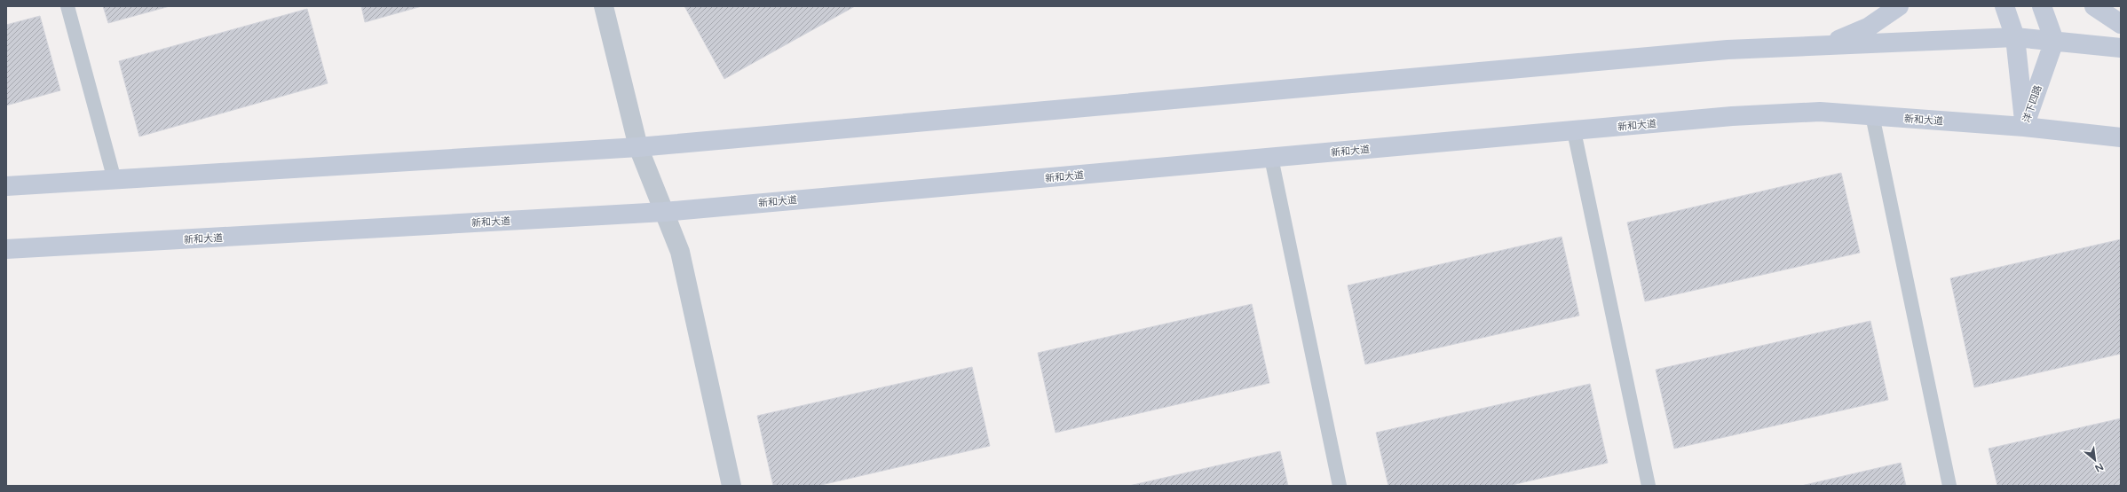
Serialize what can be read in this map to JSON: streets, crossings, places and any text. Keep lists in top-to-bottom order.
{
  "streets": {
    "main road": ["洋下四路", "新和大道"]
  },
  "crossings": [
    ["洋下四路", "新和大道"]
  ],
  "north": "bottom right"
}
